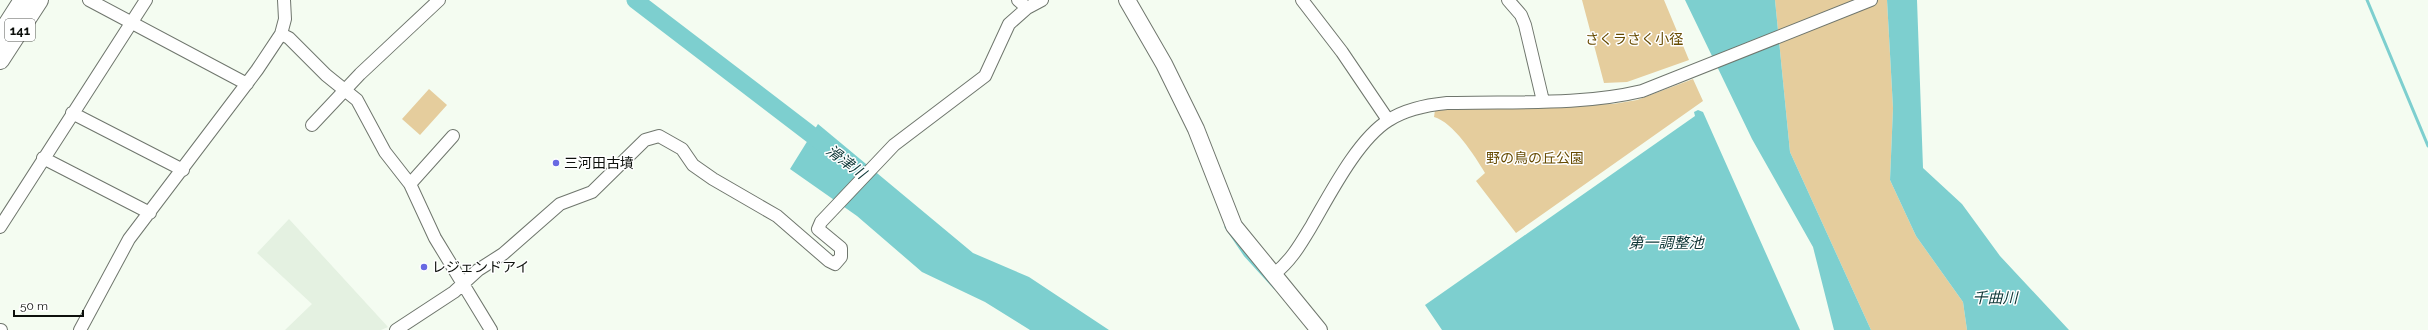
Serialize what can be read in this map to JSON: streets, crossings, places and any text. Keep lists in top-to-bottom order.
{
  "streets": {
    "highway": ["141"]
  },
  "water": ["滑津川", "第一調整池", "千曲川"],
  "parks": ["さくラさく小径", "野の鳥の丘公園"],
  "places": ["三河田古墳", "レジェンドアイ"],
  "scale_bar": "50 m"
}
